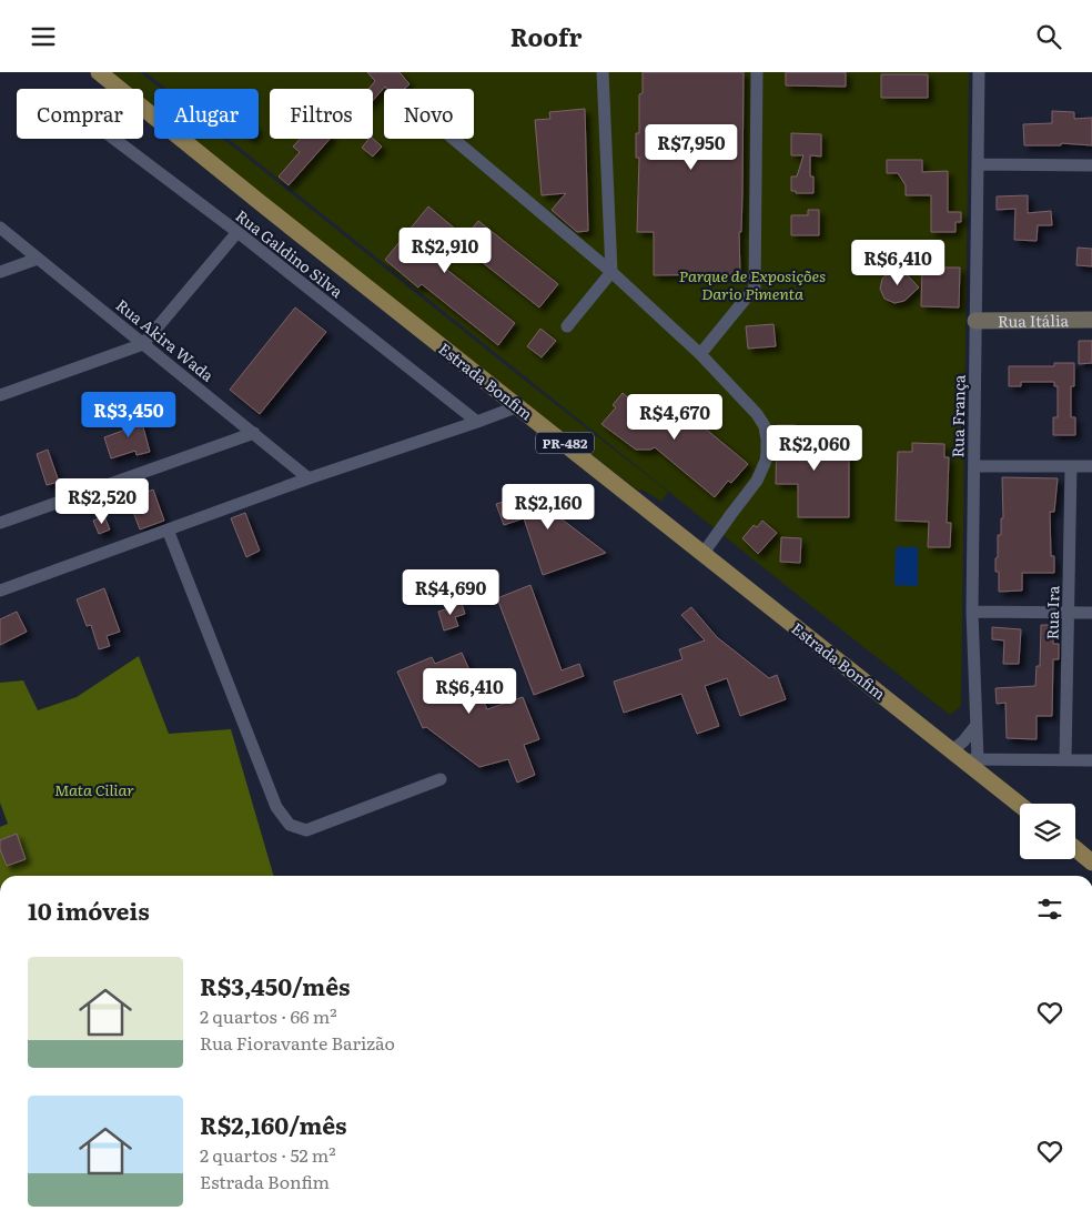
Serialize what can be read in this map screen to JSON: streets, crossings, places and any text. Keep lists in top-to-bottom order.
{
  "streets": {
    "main road": ["Estrada Bonfim", "PR-482"],
    "street": [
      "Rua Galdino Silva",
      "Rua Itália",
      "Rua Akira Wada",
      "Rua França",
      "Rua Ira"
    ]
  },
  "crossings": [
    ["Rua Itália", "Rua França"],
    ["Estrada Bonfim", "Rua França"]
  ],
  "parks": ["Parque de Exposições Dario Pimenta", "Mata Ciliar"],
  "page": {
    "header": "Roofr",
    "chip": [
      "Comprar",
      "Alugar",
      "Filtros",
      "Novo"
    ],
    "price": [
      "R$7,950",
      "R$2,910",
      "R$6,410",
      "R$3,450",
      "R$4,670",
      "R$2,060",
      "R$2,520",
      "R$2,160",
      "R$4,690",
      "R$6,410"
    ],
    "heading": "10 imóveis",
    "list": [
      {
        "name": "R$3,450/mês",
        "note": "2 quartos · 66 m² · Rua Fioravante Barizão"
      },
      {
        "name": "R$2,160/mês",
        "note": "2 quartos · 52 m² · Estrada Bonfim"
      }
    ]
  }
}
